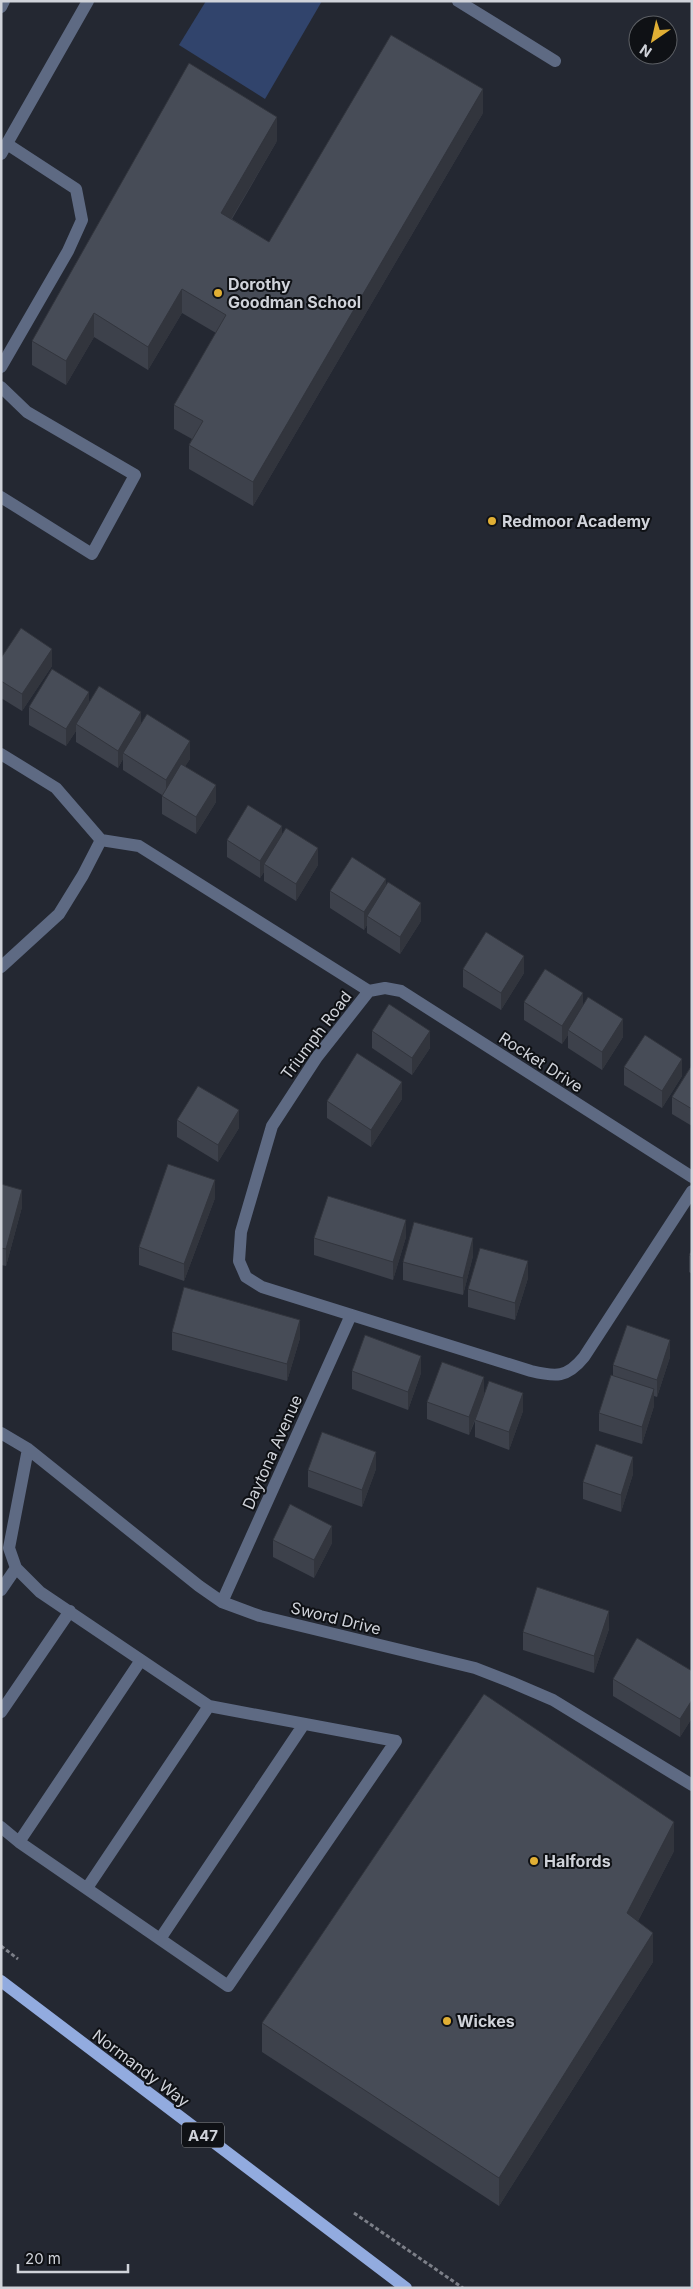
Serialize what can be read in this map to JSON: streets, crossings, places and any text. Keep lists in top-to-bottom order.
{
  "streets": {
    "main road": ["Normandy Way", "A47"],
    "street": [
      "Triumph Road",
      "Rocket Drive",
      "Daytona Avenue",
      "Sword Drive"
    ]
  },
  "crossings": [
    ["Triumph Road", "Rocket Drive"],
    ["Triumph Road", "Daytona Avenue"],
    ["Daytona Avenue", "Sword Drive"]
  ],
  "places": [
    "Dorothy Goodman School",
    "Redmoor Academy",
    "Halfords",
    "Wickes"
  ],
  "scale_bar": "20 m",
  "north": "bottom left"
}
